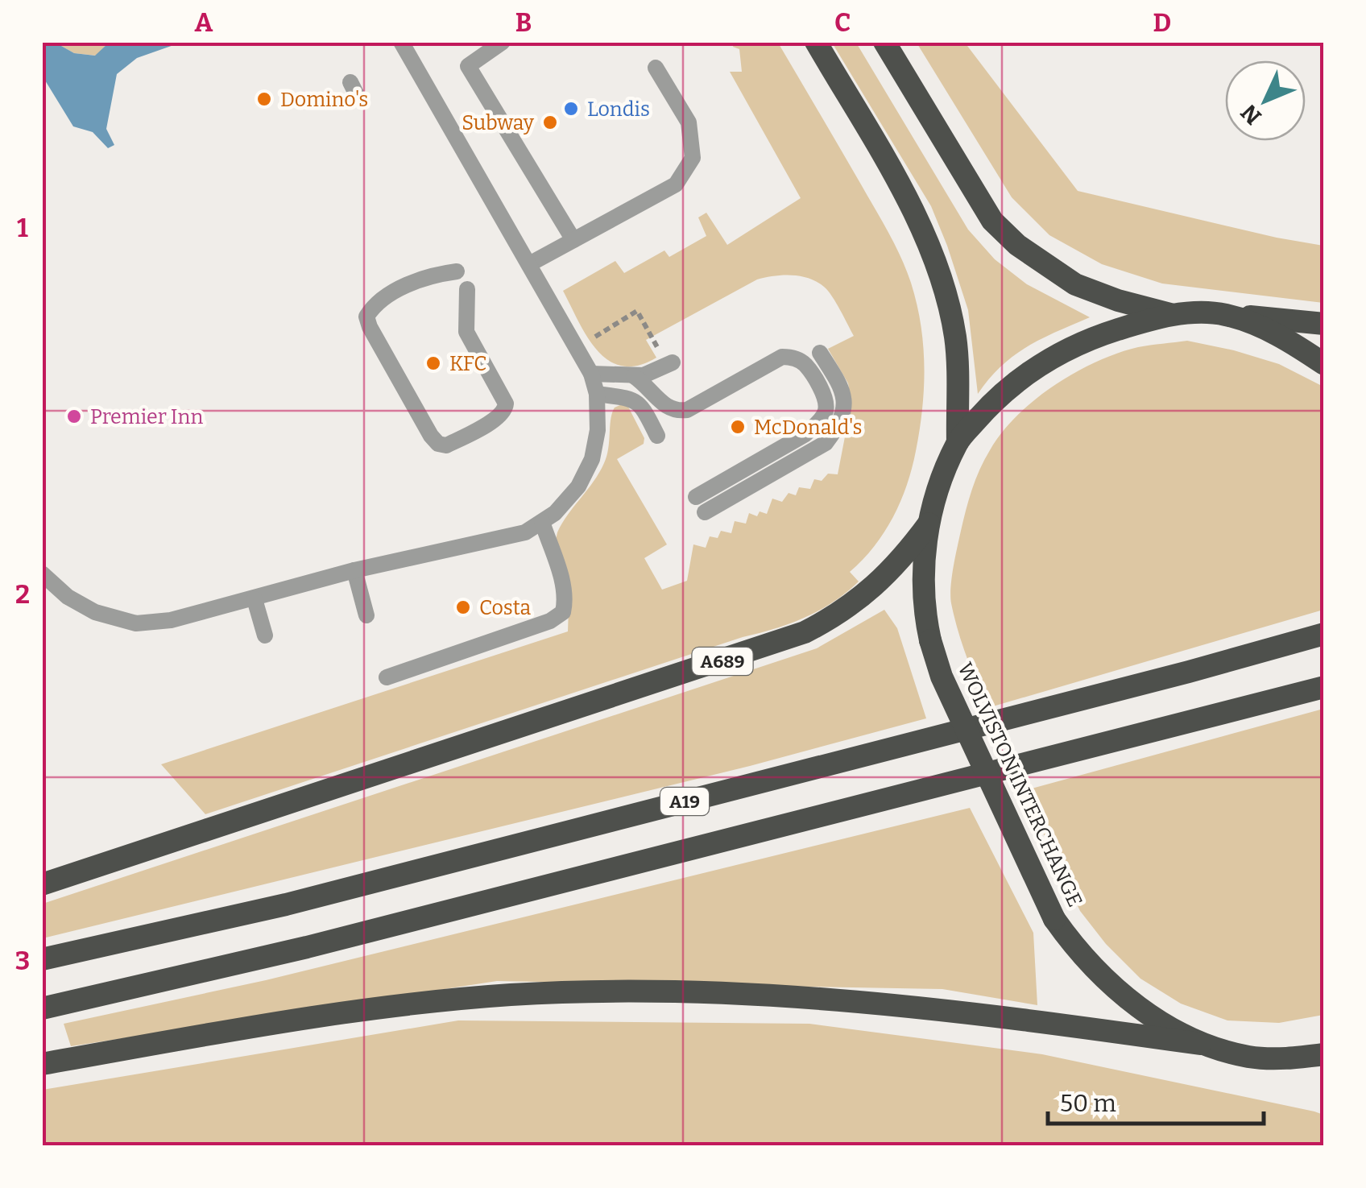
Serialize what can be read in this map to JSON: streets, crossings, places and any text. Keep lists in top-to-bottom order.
{
  "streets": {
    "highway": ["A689", "WOLVISTON INTERCHANGE", "A19"]
  },
  "crossings": [
    ["A689", "WOLVISTON INTERCHANGE"]
  ],
  "places": [
    "Domino's",
    "Londis",
    "Subway",
    "KFC",
    "Premier Inn",
    "McDonald's",
    "Costa"
  ],
  "scale_bar": "50 m",
  "north": "bottom left",
  "grid": {
    "columns": [
      "A",
      "B",
      "C",
      "D"
    ],
    "rows": ["1", "2", "3"]
  }
}
